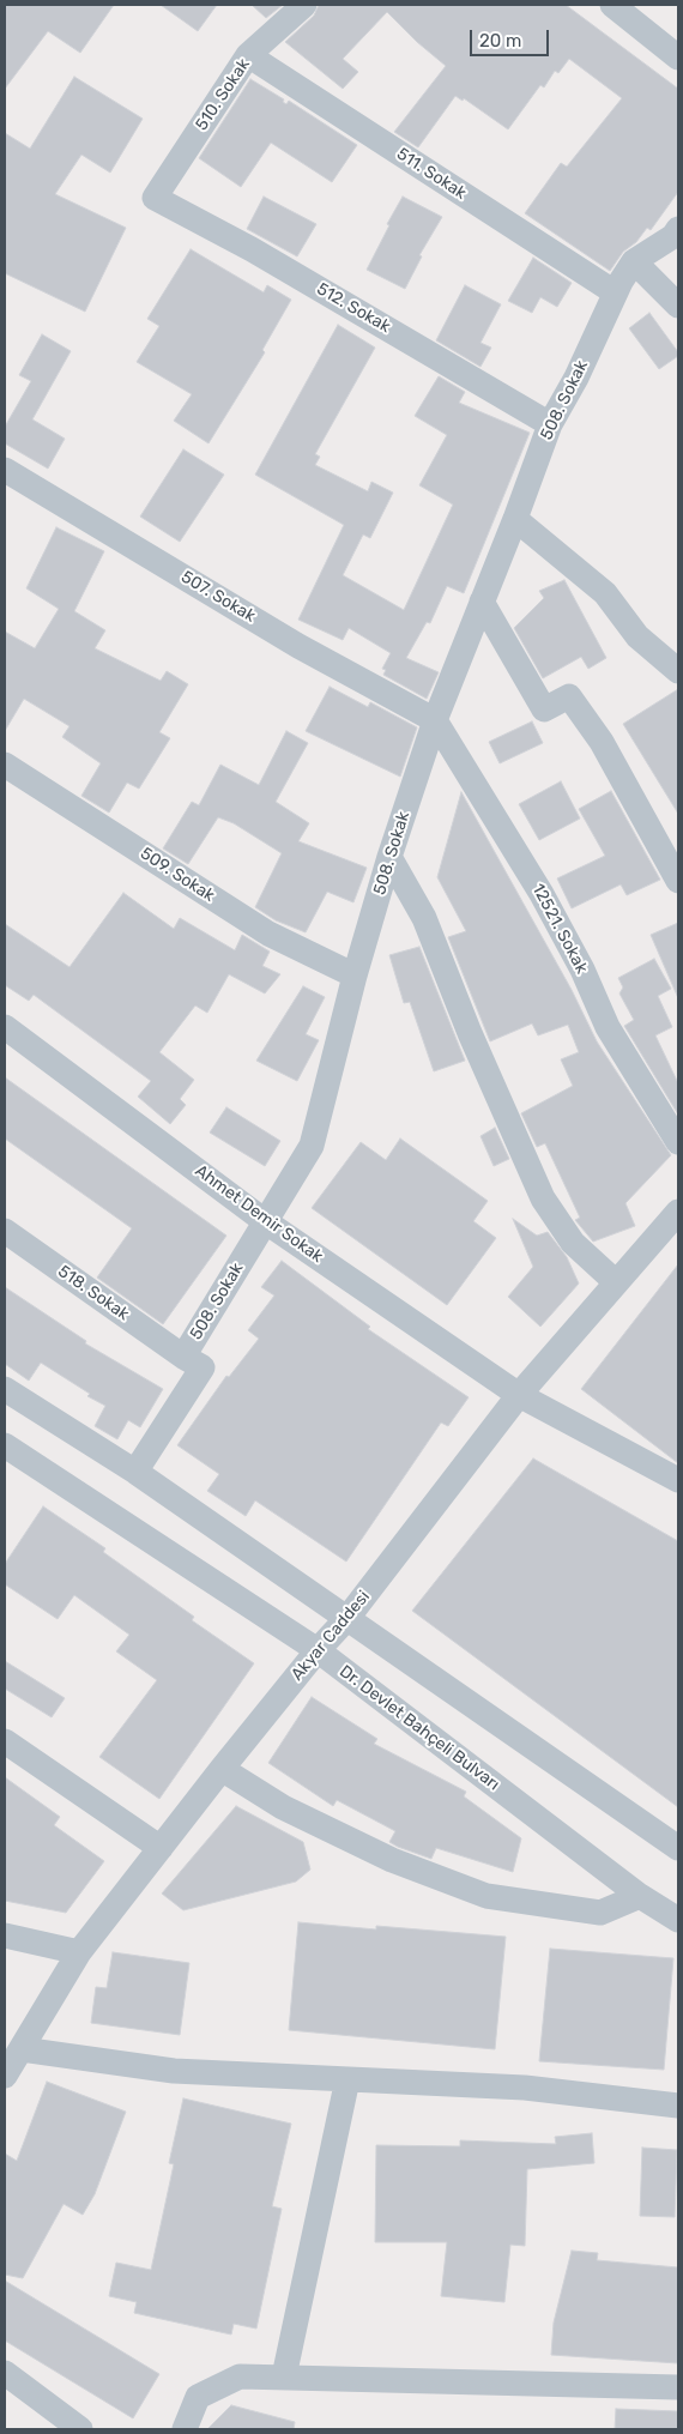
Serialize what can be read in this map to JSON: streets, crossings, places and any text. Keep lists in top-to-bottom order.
{
  "streets": {
    "street": [
      "510. Sokak",
      "511. Sokak",
      "512. Sokak",
      "508. Sokak",
      "507. Sokak",
      "509. Sokak",
      "12521. Sokak",
      "Ahmet Demir Sokak",
      "518. Sokak",
      "Akyar Caddesi",
      "Dr. Devlet Bahçeli Bulvarı"
    ]
  },
  "crossings": [
    ["510. Sokak", "511. Sokak"],
    ["510. Sokak", "512. Sokak"],
    ["511. Sokak", "508. Sokak"],
    ["512. Sokak", "508. Sokak"],
    ["508. Sokak", "507. Sokak"],
    ["508. Sokak", "509. Sokak"],
    ["508. Sokak", "12521. Sokak"],
    ["508. Sokak", "Ahmet Demir Sokak"],
    ["508. Sokak", "518. Sokak"],
    ["507. Sokak", "12521. Sokak"],
    ["Ahmet Demir Sokak", "Akyar Caddesi"],
    ["Akyar Caddesi", "Dr. Devlet Bahçeli Bulvarı"]
  ],
  "scale_bar": "20 m"
}
